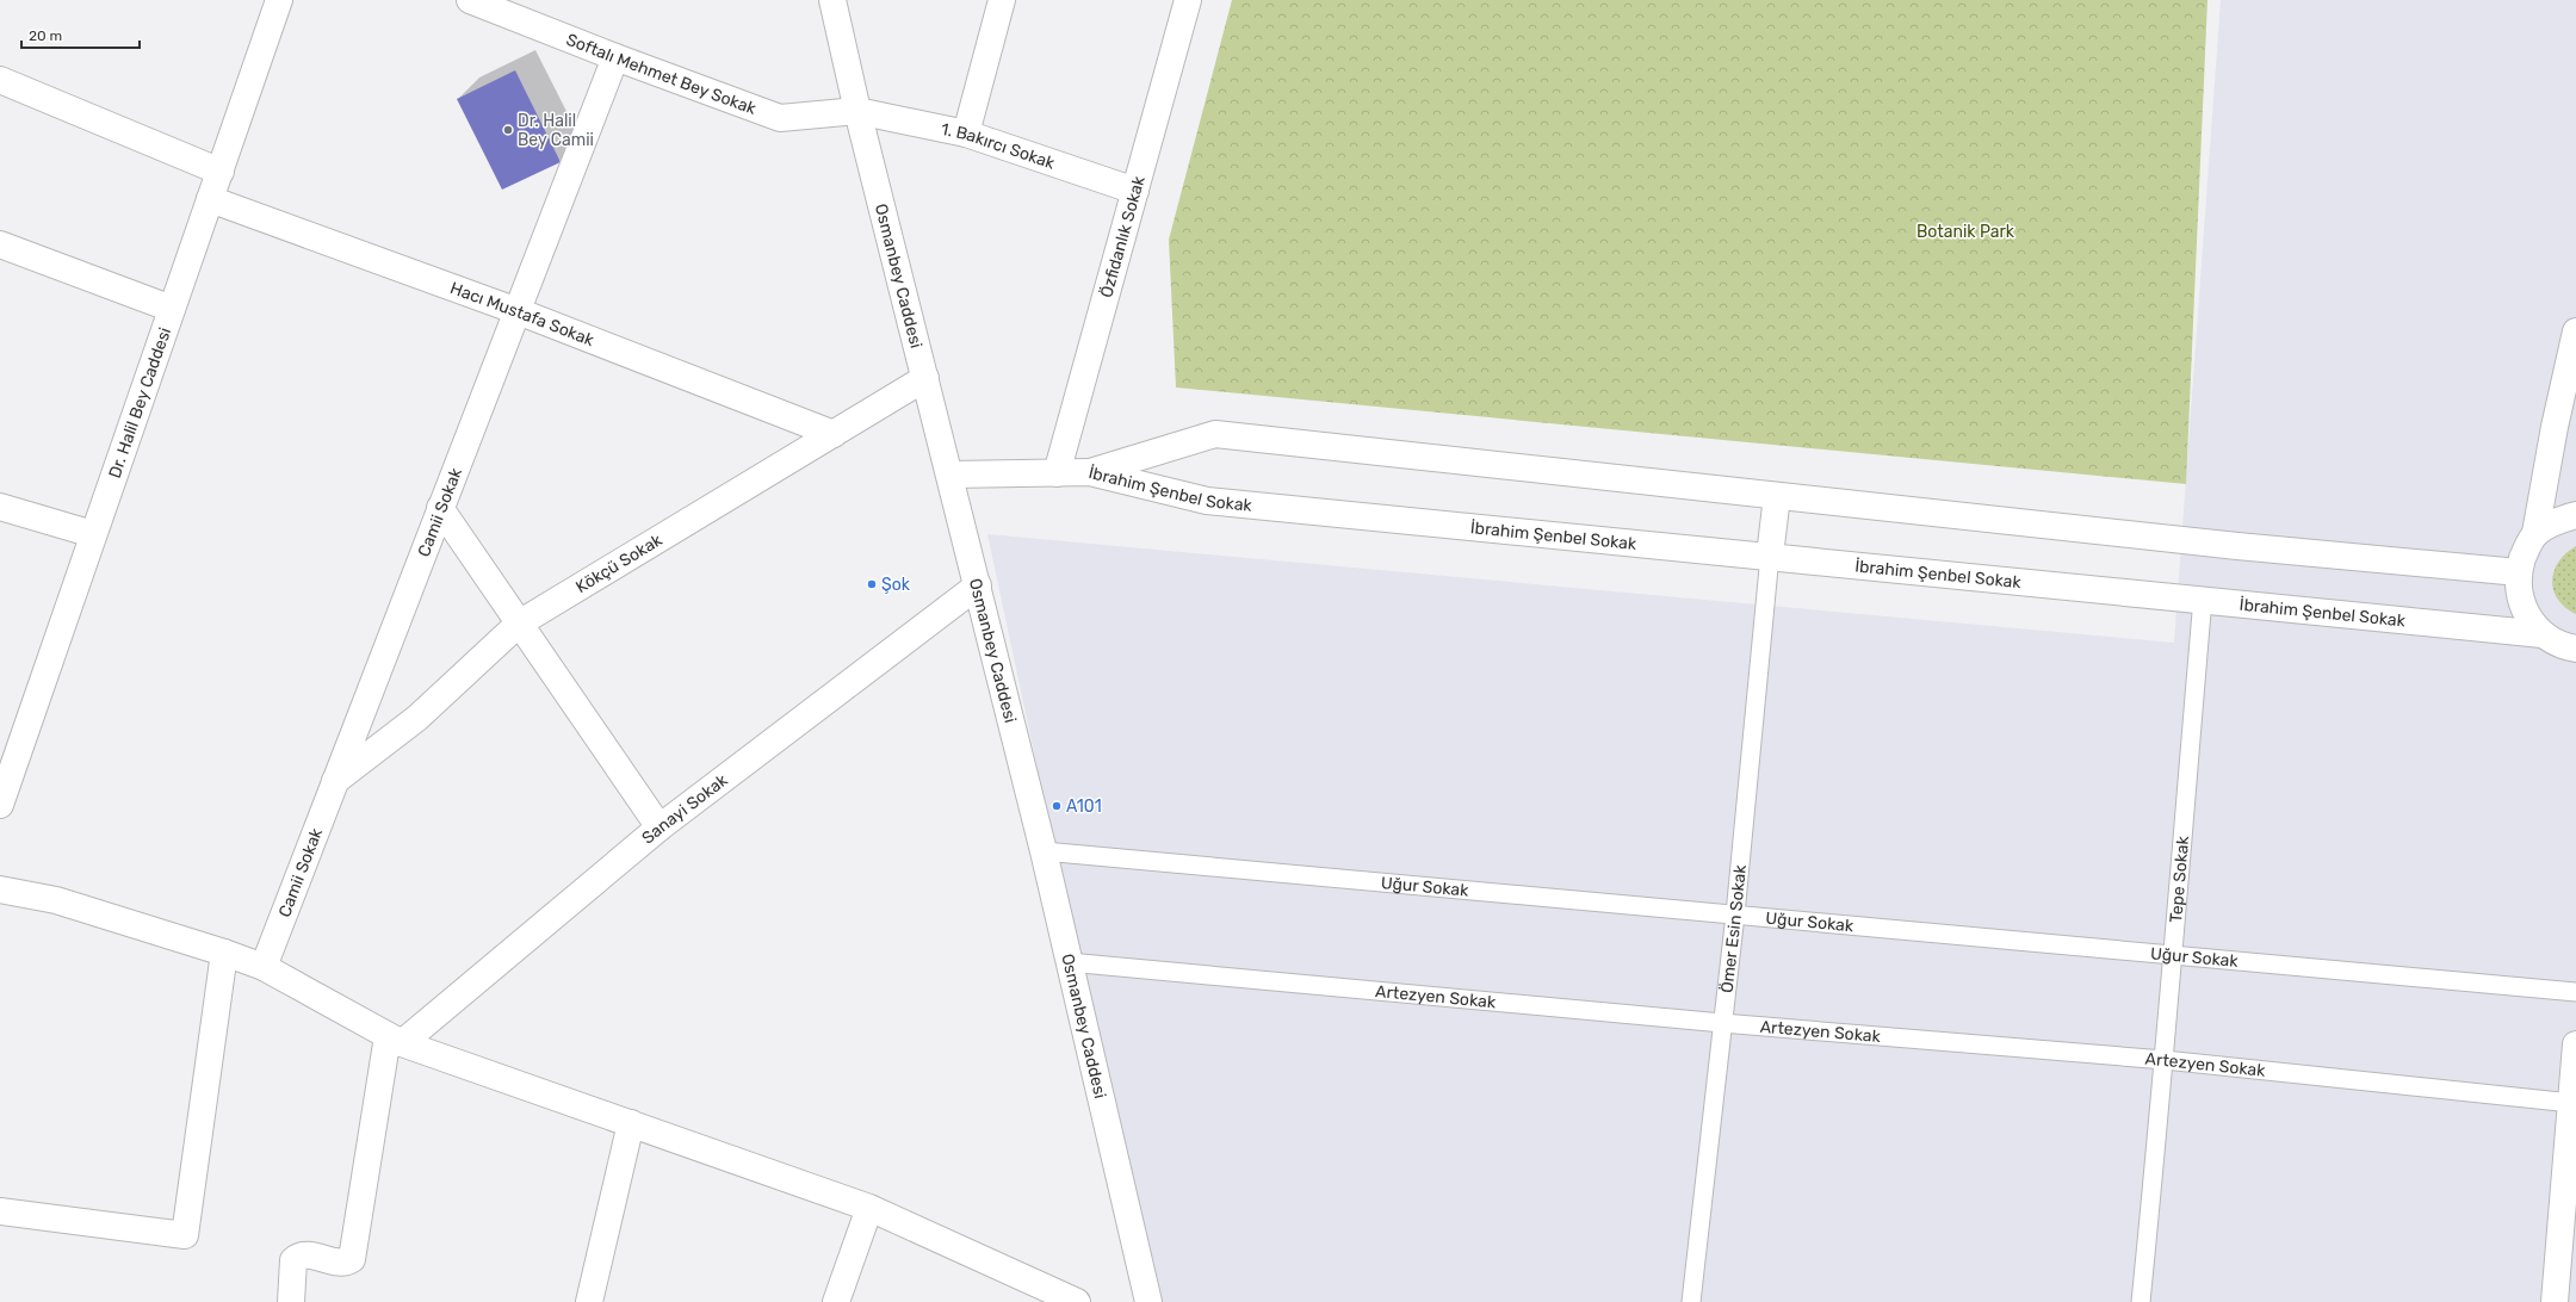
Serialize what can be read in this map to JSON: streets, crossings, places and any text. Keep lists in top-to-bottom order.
{
  "streets": {
    "street": [
      "Softalı Mehmet Bey Sokak",
      "1. Bakırcı Sokak",
      "Özfidanlık Sokak",
      "Osmanbey Caddesi",
      "Hacı Mustafa Sokak",
      "Dr. Halil Bey Caddesi",
      "İbrahim Şenbel Sokak",
      "Camii Sokak",
      "Kökçü Sokak",
      "Sanayi Sokak"
    ],
    "lane": [
      "Tepe Sokak",
      "Uğur Sokak",
      "Ömer Esin Sokak",
      "Artezyen Sokak"
    ]
  },
  "crossings": [
    ["Softalı Mehmet Bey Sokak", "1. Bakırcı Sokak"],
    ["Softalı Mehmet Bey Sokak", "Osmanbey Caddesi"],
    ["Softalı Mehmet Bey Sokak", "Camii Sokak"],
    ["1. Bakırcı Sokak", "Özfidanlık Sokak"],
    ["1. Bakırcı Sokak", "Osmanbey Caddesi"],
    ["Osmanbey Caddesi", "Kökçü Sokak"],
    ["Osmanbey Caddesi", "Sanayi Sokak"],
    ["Osmanbey Caddesi", "Uğur Sokak"],
    ["Osmanbey Caddesi", "Artezyen Sokak"],
    ["Hacı Mustafa Sokak", "Dr. Halil Bey Caddesi"],
    ["Hacı Mustafa Sokak", "Camii Sokak"],
    ["Hacı Mustafa Sokak", "Kökçü Sokak"],
    ["İbrahim Şenbel Sokak", "Tepe Sokak"],
    ["İbrahim Şenbel Sokak", "Ömer Esin Sokak"],
    ["Camii Sokak", "Kökçü Sokak"],
    ["Tepe Sokak", "Uğur Sokak"],
    ["Tepe Sokak", "Artezyen Sokak"],
    ["Uğur Sokak", "Ömer Esin Sokak"],
    ["Ömer Esin Sokak", "Artezyen Sokak"]
  ],
  "parks": ["Botanik Park"],
  "places": ["Dr. Halil Bey Camii", "Şok", "A101"],
  "scale_bar": "20 m"
}
